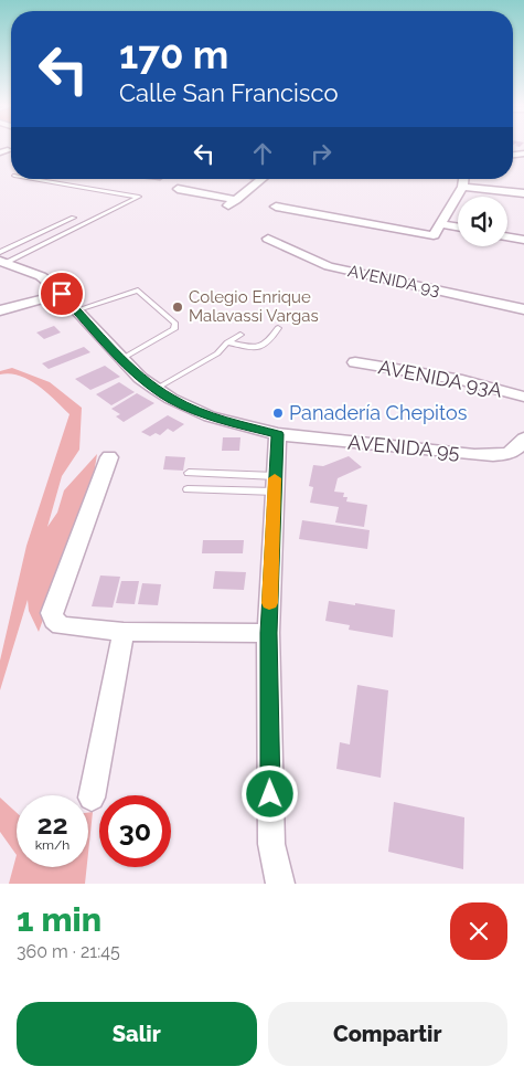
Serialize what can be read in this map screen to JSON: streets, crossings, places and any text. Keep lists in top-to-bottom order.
{
  "streets": {
    "street": ["AVENIDA 93", "AVENIDA 93A", "AVENIDA 95"]
  },
  "places": ["Colegio Enrique Malavassi Vargas", "Panadería Chepitos"],
  "page": {
    "turn": ["170 m", "Calle San Francisco"],
    "speed": "22 km/h",
    "limit": "30",
    "heading": ["1 min", "360 m · 21:45"],
    "buttons": ["Salir", "Compartir"]
  }
}
